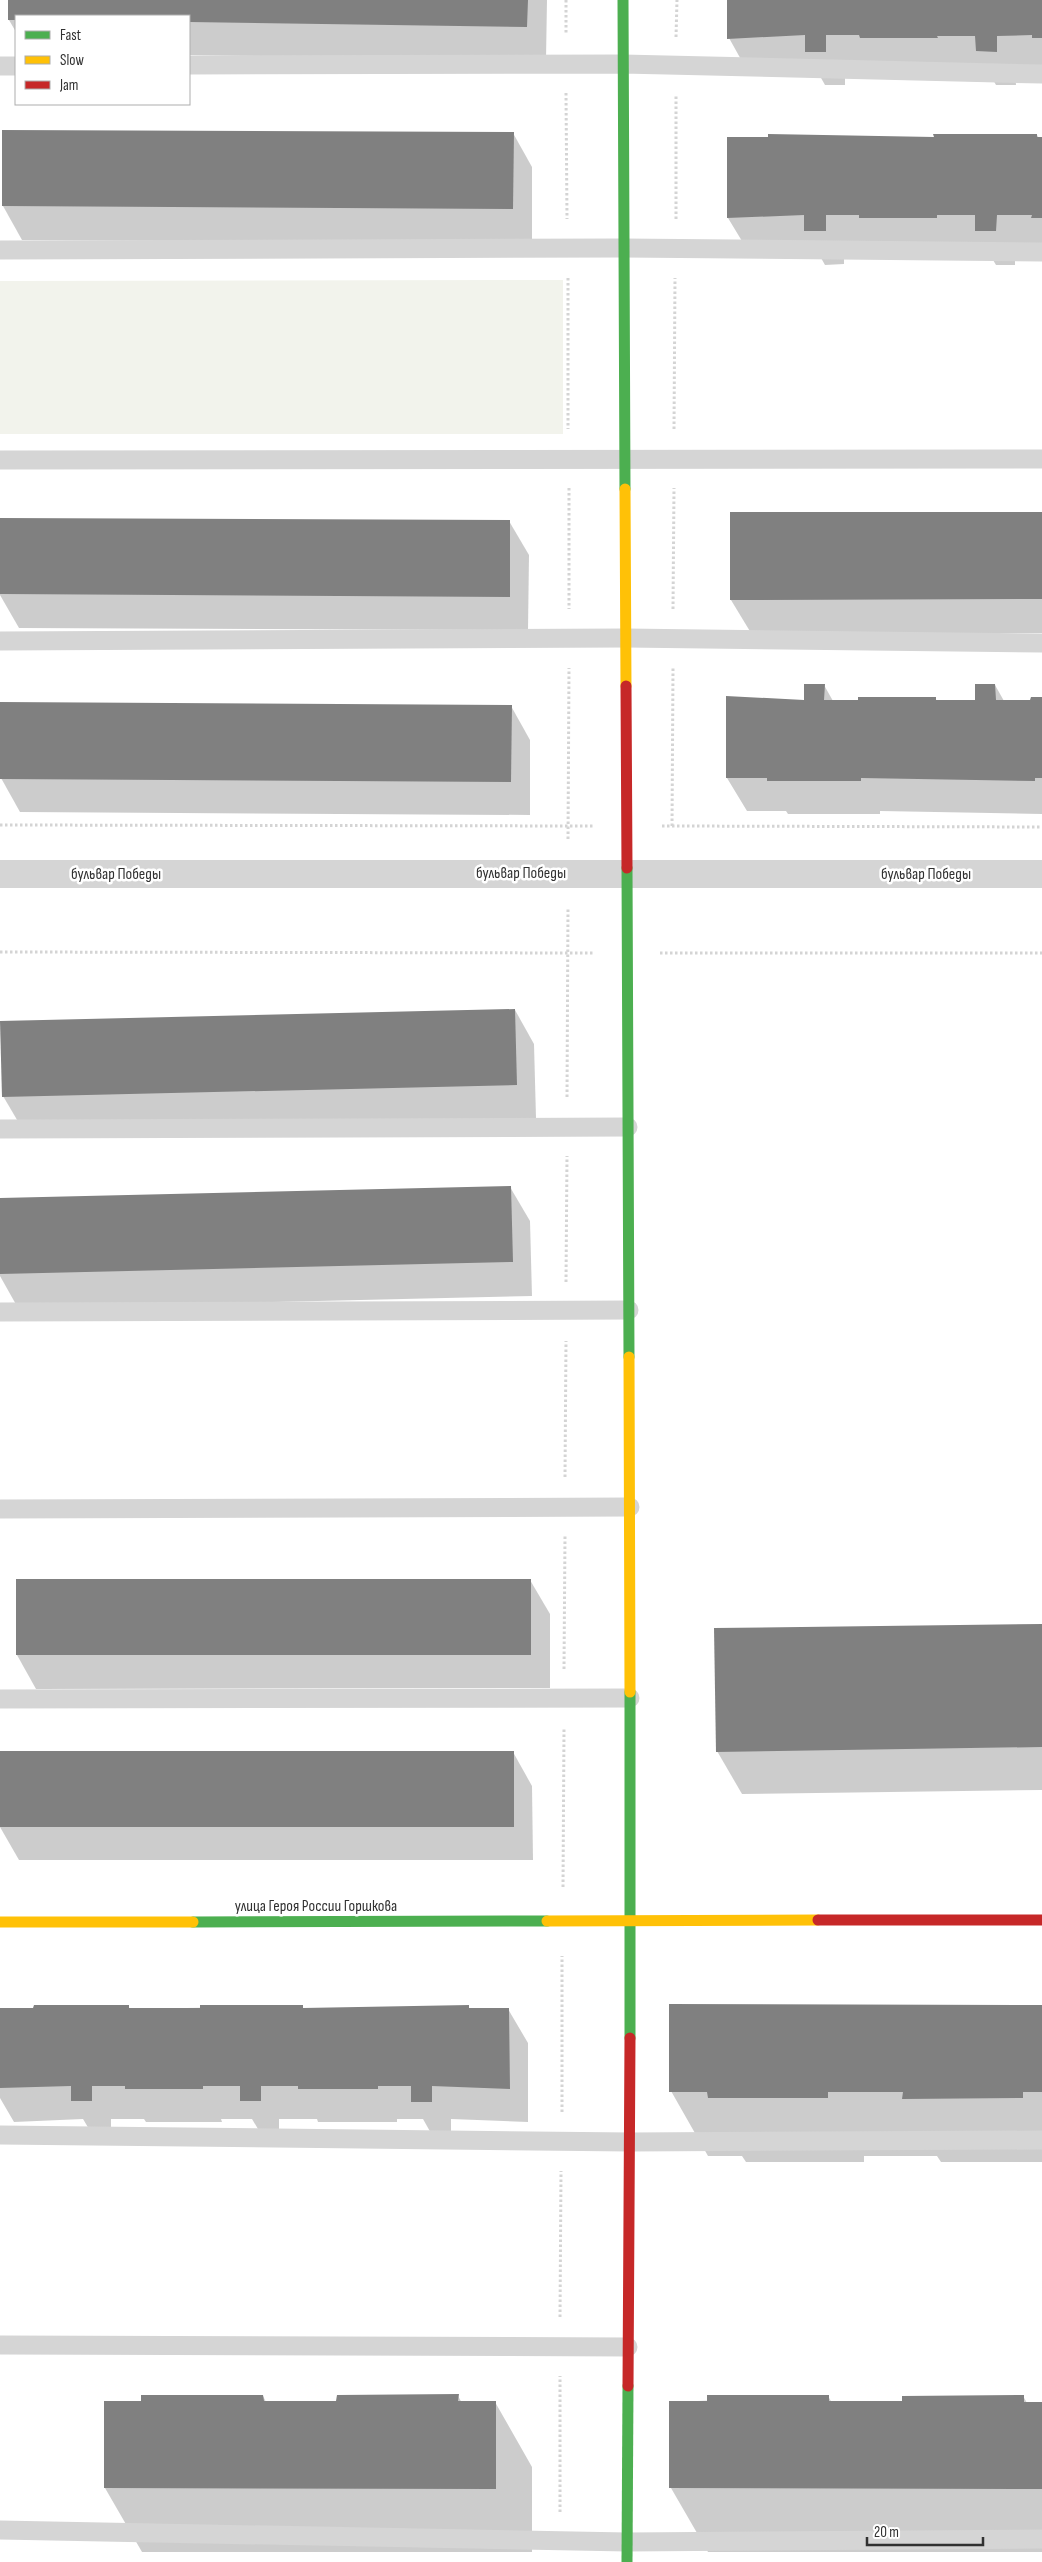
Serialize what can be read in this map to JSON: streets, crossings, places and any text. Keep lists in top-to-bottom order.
{
  "streets": {
    "street": ["бульвар Победы", "улица Героя России Горшкова"]
  },
  "legend": ["Fast", "Slow", "Jam"],
  "scale_bar": "20 m"
}
